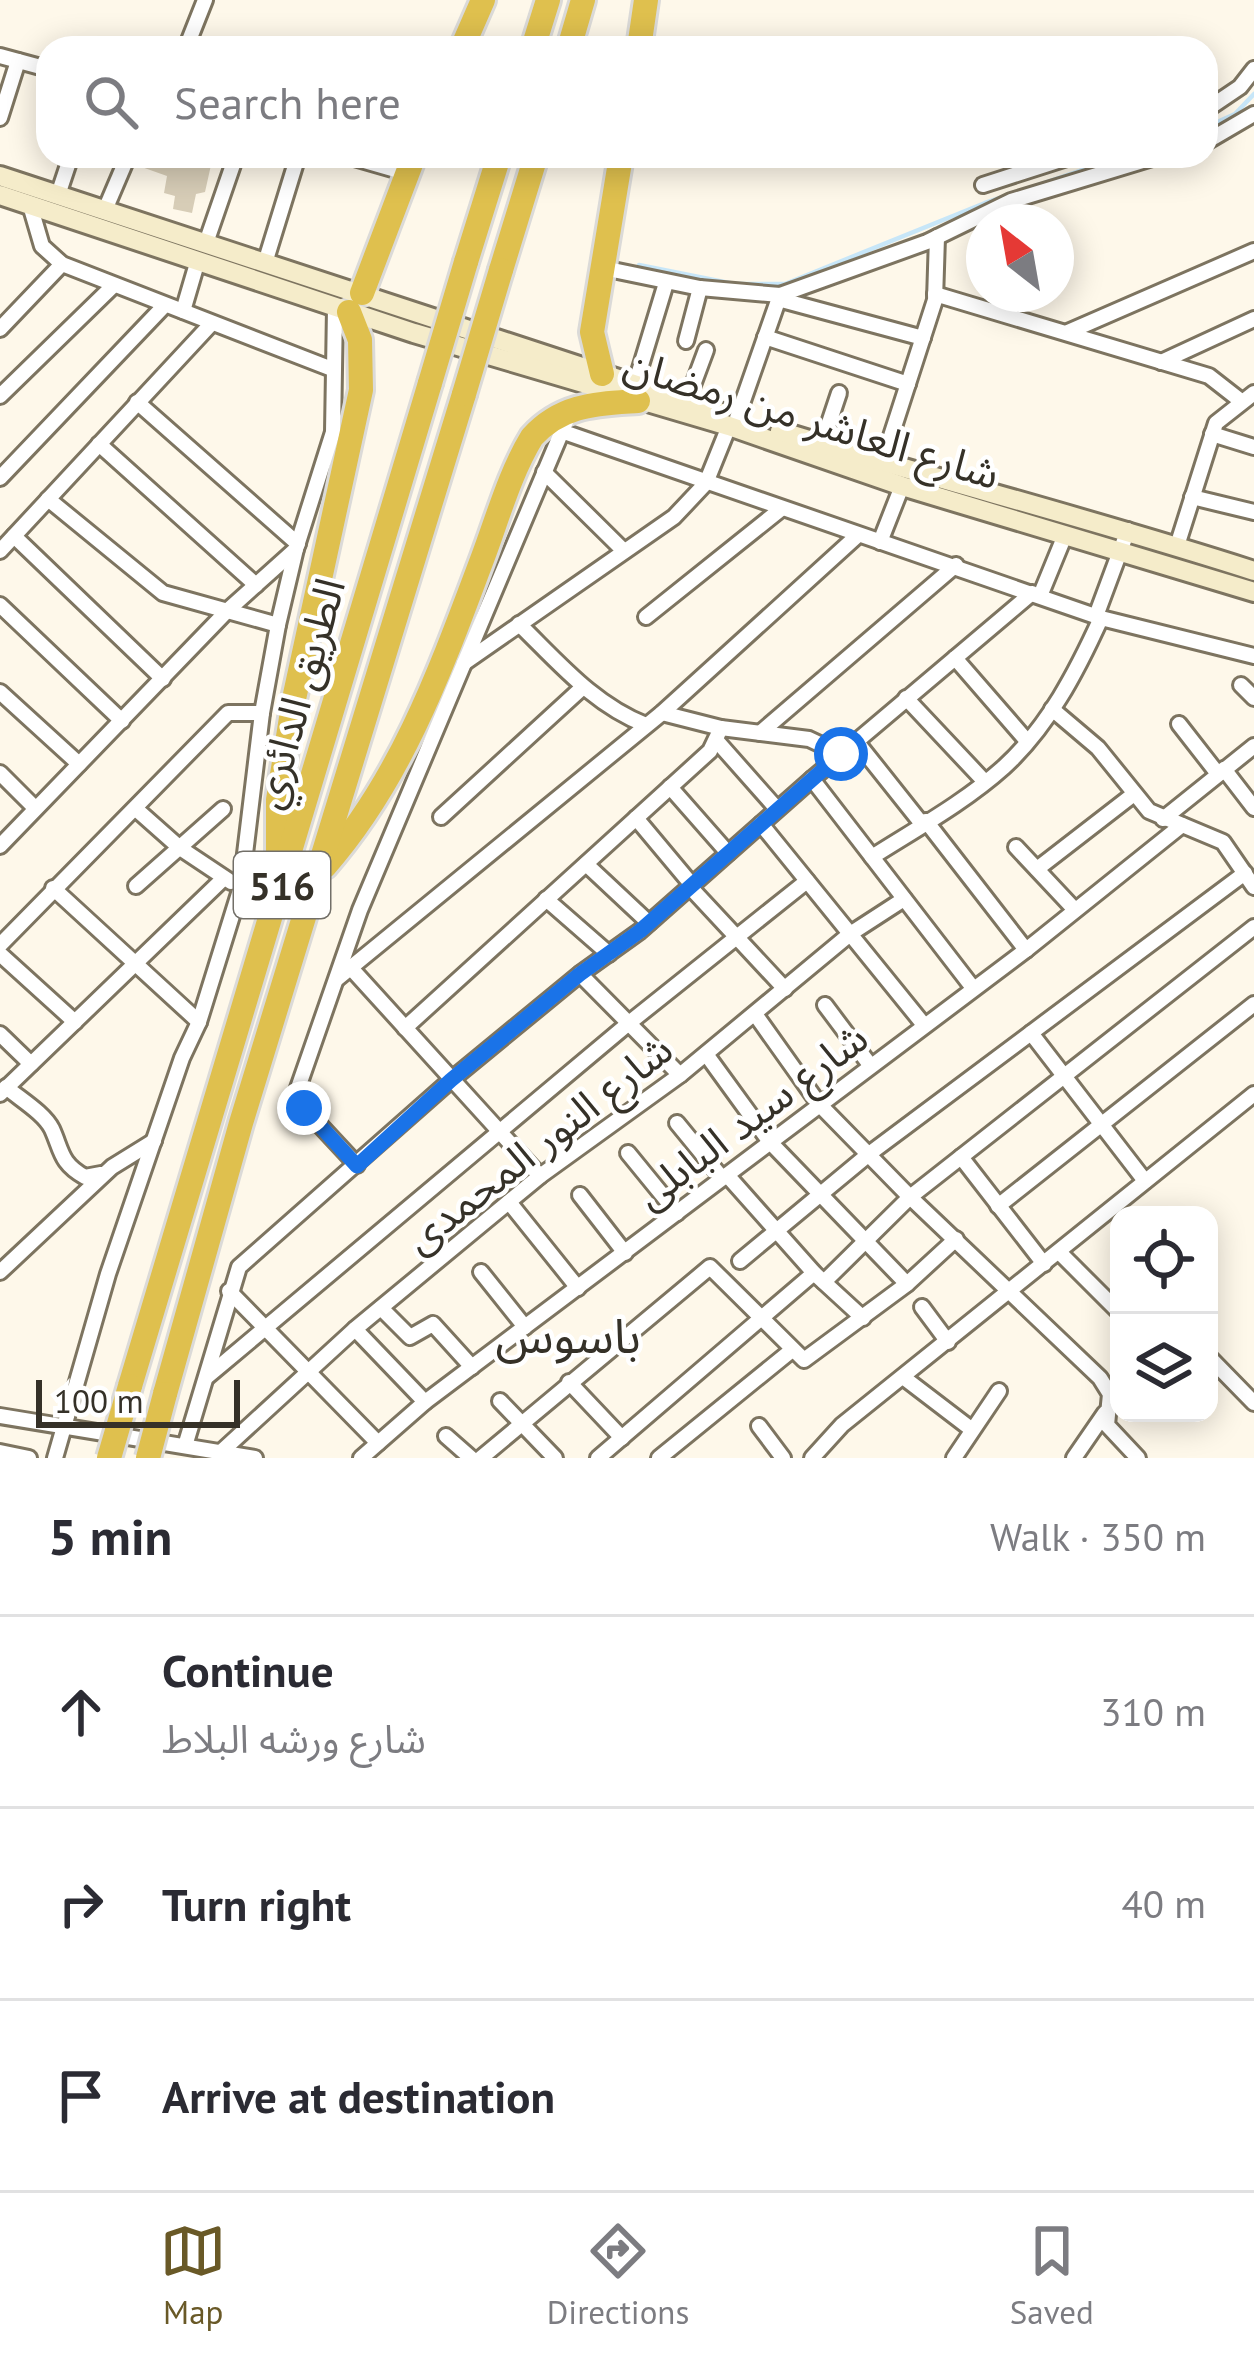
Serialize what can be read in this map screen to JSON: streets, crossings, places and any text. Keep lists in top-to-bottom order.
{
  "streets": {
    "highway": ["الطريق الدائري", "516"],
    "main road": ["شارع العاشر من رمضان"],
    "street": ["شارع سيد البابلى", "شارع النور المحمدى"]
  },
  "districts": ["باسوس"],
  "scale_bar": "100 m",
  "north": "top left",
  "page": {
    "search": "Search here",
    "scale": "100 m",
    "heading": ["5 min", "Walk · 350 m"],
    "list": [
      ["Continue", "شارع ورشه البلاط", "310 m"],
      ["Turn right", "40 m"],
      "Arrive at destination"
    ],
    "nav": ["Map", "Directions", "Saved"]
  }
}
